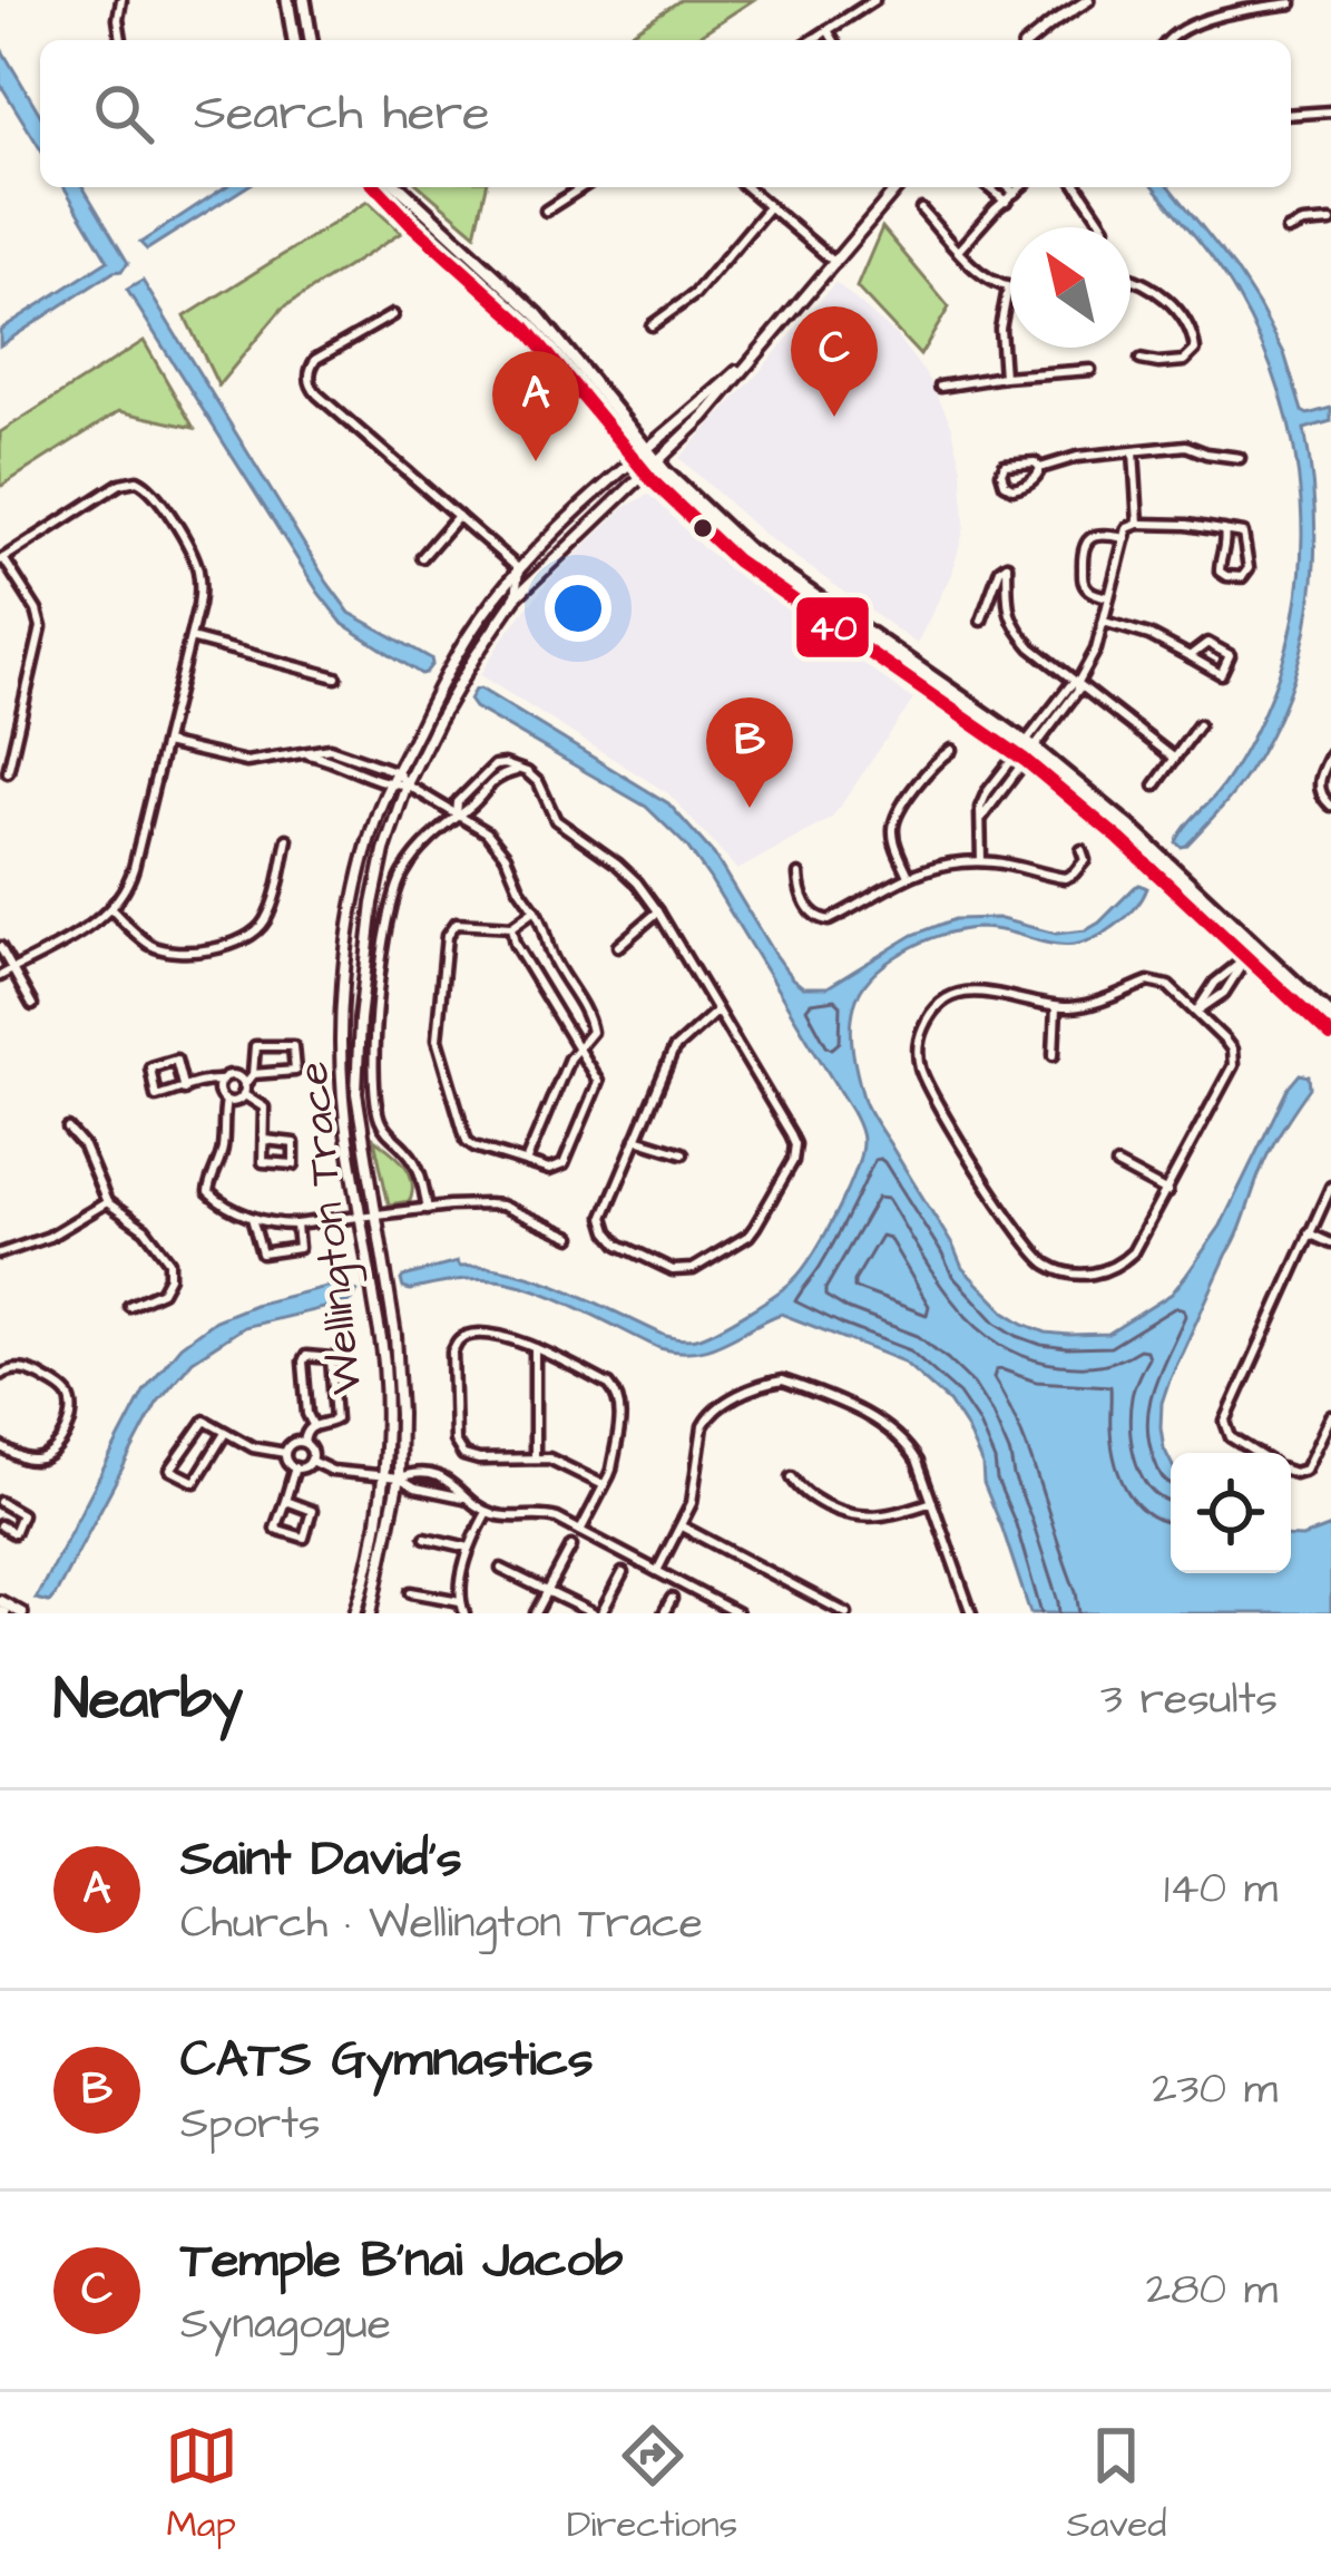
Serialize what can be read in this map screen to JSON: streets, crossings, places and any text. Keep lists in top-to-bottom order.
{
  "streets": {
    "street": ["Wellington Trace"]
  },
  "lines": ["transit line 40"],
  "north": "top left",
  "page": {
    "search": "Search here",
    "pins": ["C", "A", "B"],
    "heading": ["Nearby", "3 results"],
    "list": [
      {
        "mark": "A",
        "name": "Saint David's",
        "note": "Church · Wellington Trace",
        "value": "140 m"
      },
      {
        "mark": "B",
        "name": "CATS Gymnastics",
        "note": "Sports",
        "value": "230 m"
      },
      {
        "mark": "C",
        "name": "Temple B'nai Jacob",
        "note": "Synagogue",
        "value": "280 m"
      }
    ],
    "nav": ["Map", "Directions", "Saved"]
  }
}
